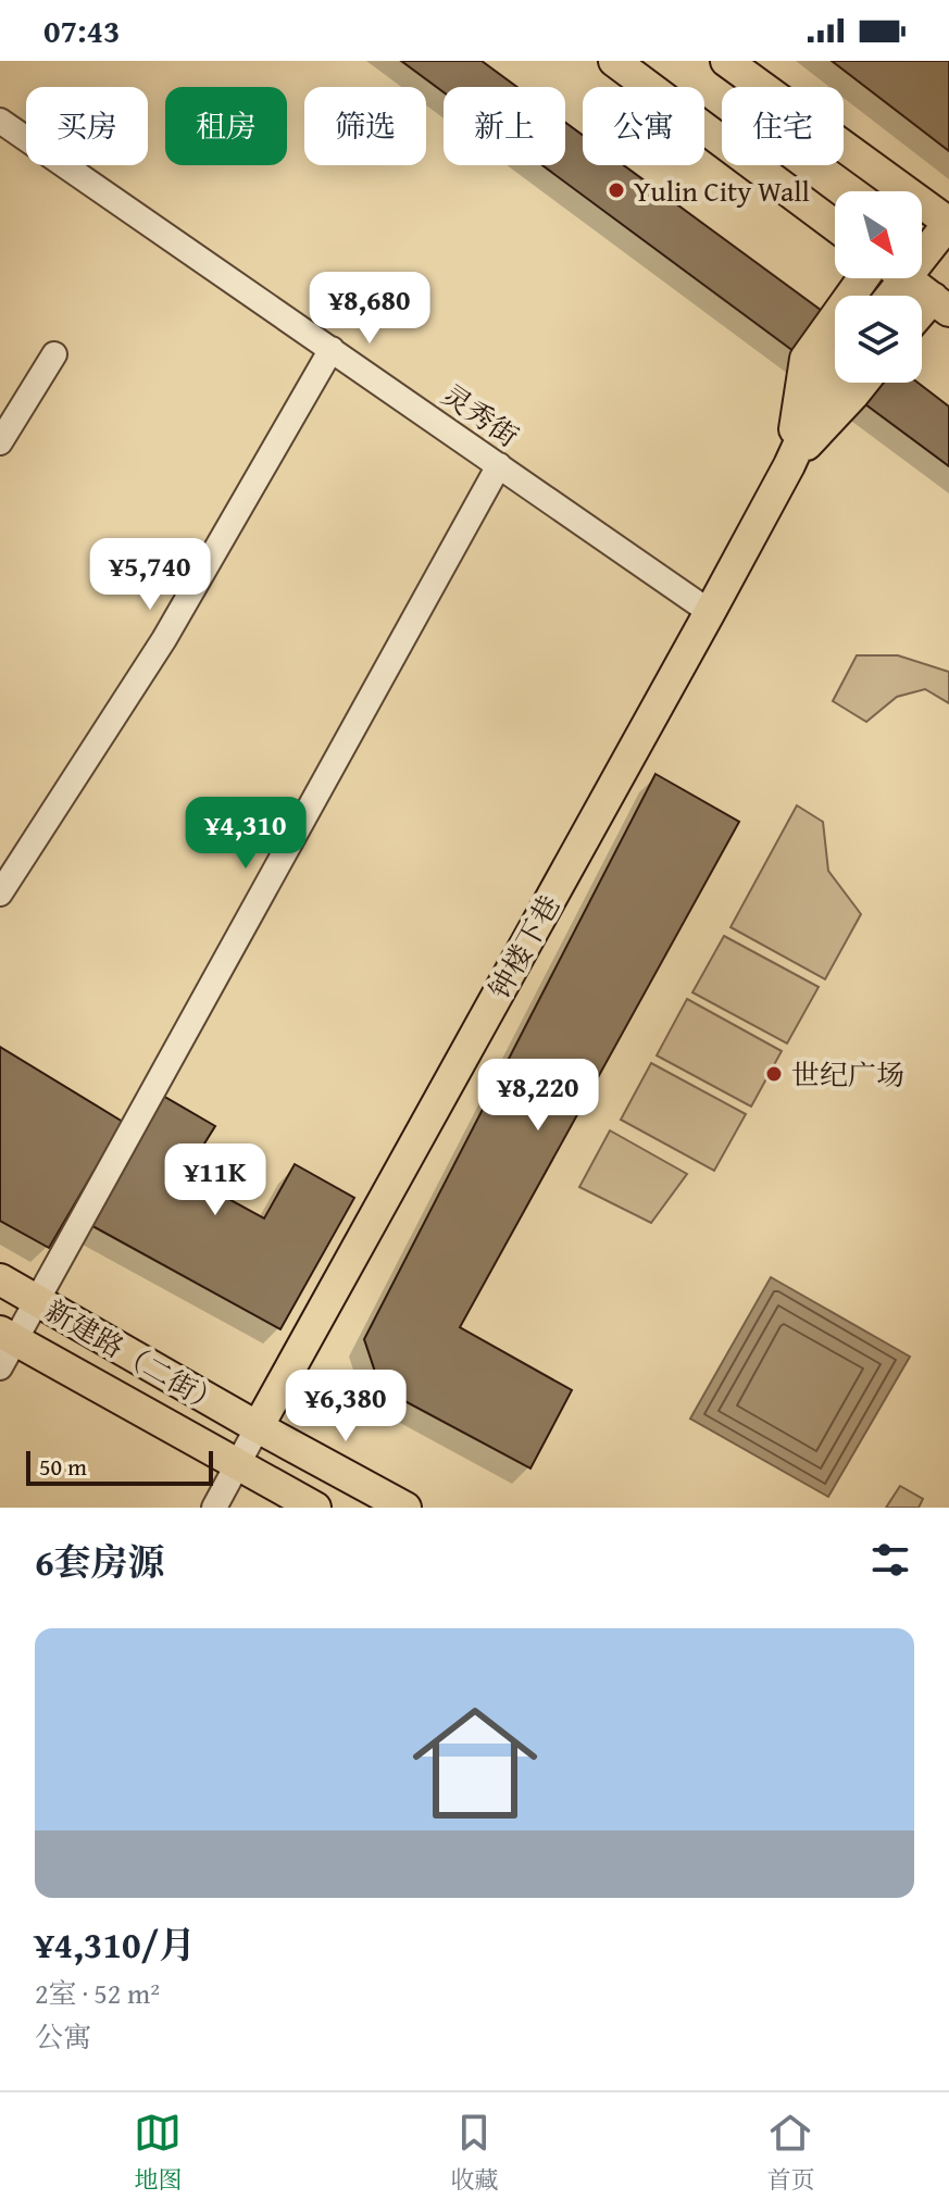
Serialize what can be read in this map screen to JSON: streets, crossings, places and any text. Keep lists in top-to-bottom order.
{
  "streets": {
    "main road": ["钟楼下巷", "新建路（二街）"],
    "street": ["灵秀街"]
  },
  "crossings": [
    ["灵秀街", "钟楼下巷"],
    ["钟楼下巷", "新建路（二街）"]
  ],
  "places": ["Yulin City Wall", "世纪广场"],
  "scale_bar": "50 m",
  "north": "bottom right",
  "page": {
    "status": "07:43",
    "chip": [
      "买房",
      "租房",
      "筛选",
      "新上",
      "公寓",
      "住宅"
    ],
    "price": [
      "¥8,680",
      "¥5,740",
      "¥4,310",
      "¥8,220",
      "¥11K",
      "¥6,380"
    ],
    "scale": "50 m",
    "heading": "6套房源",
    "list": [
      {
        "name": "¥4,310/月",
        "note": "2室 · 52 m² · 公寓"
      }
    ],
    "tabs": ["地图", "收藏", "首页"]
  }
}
